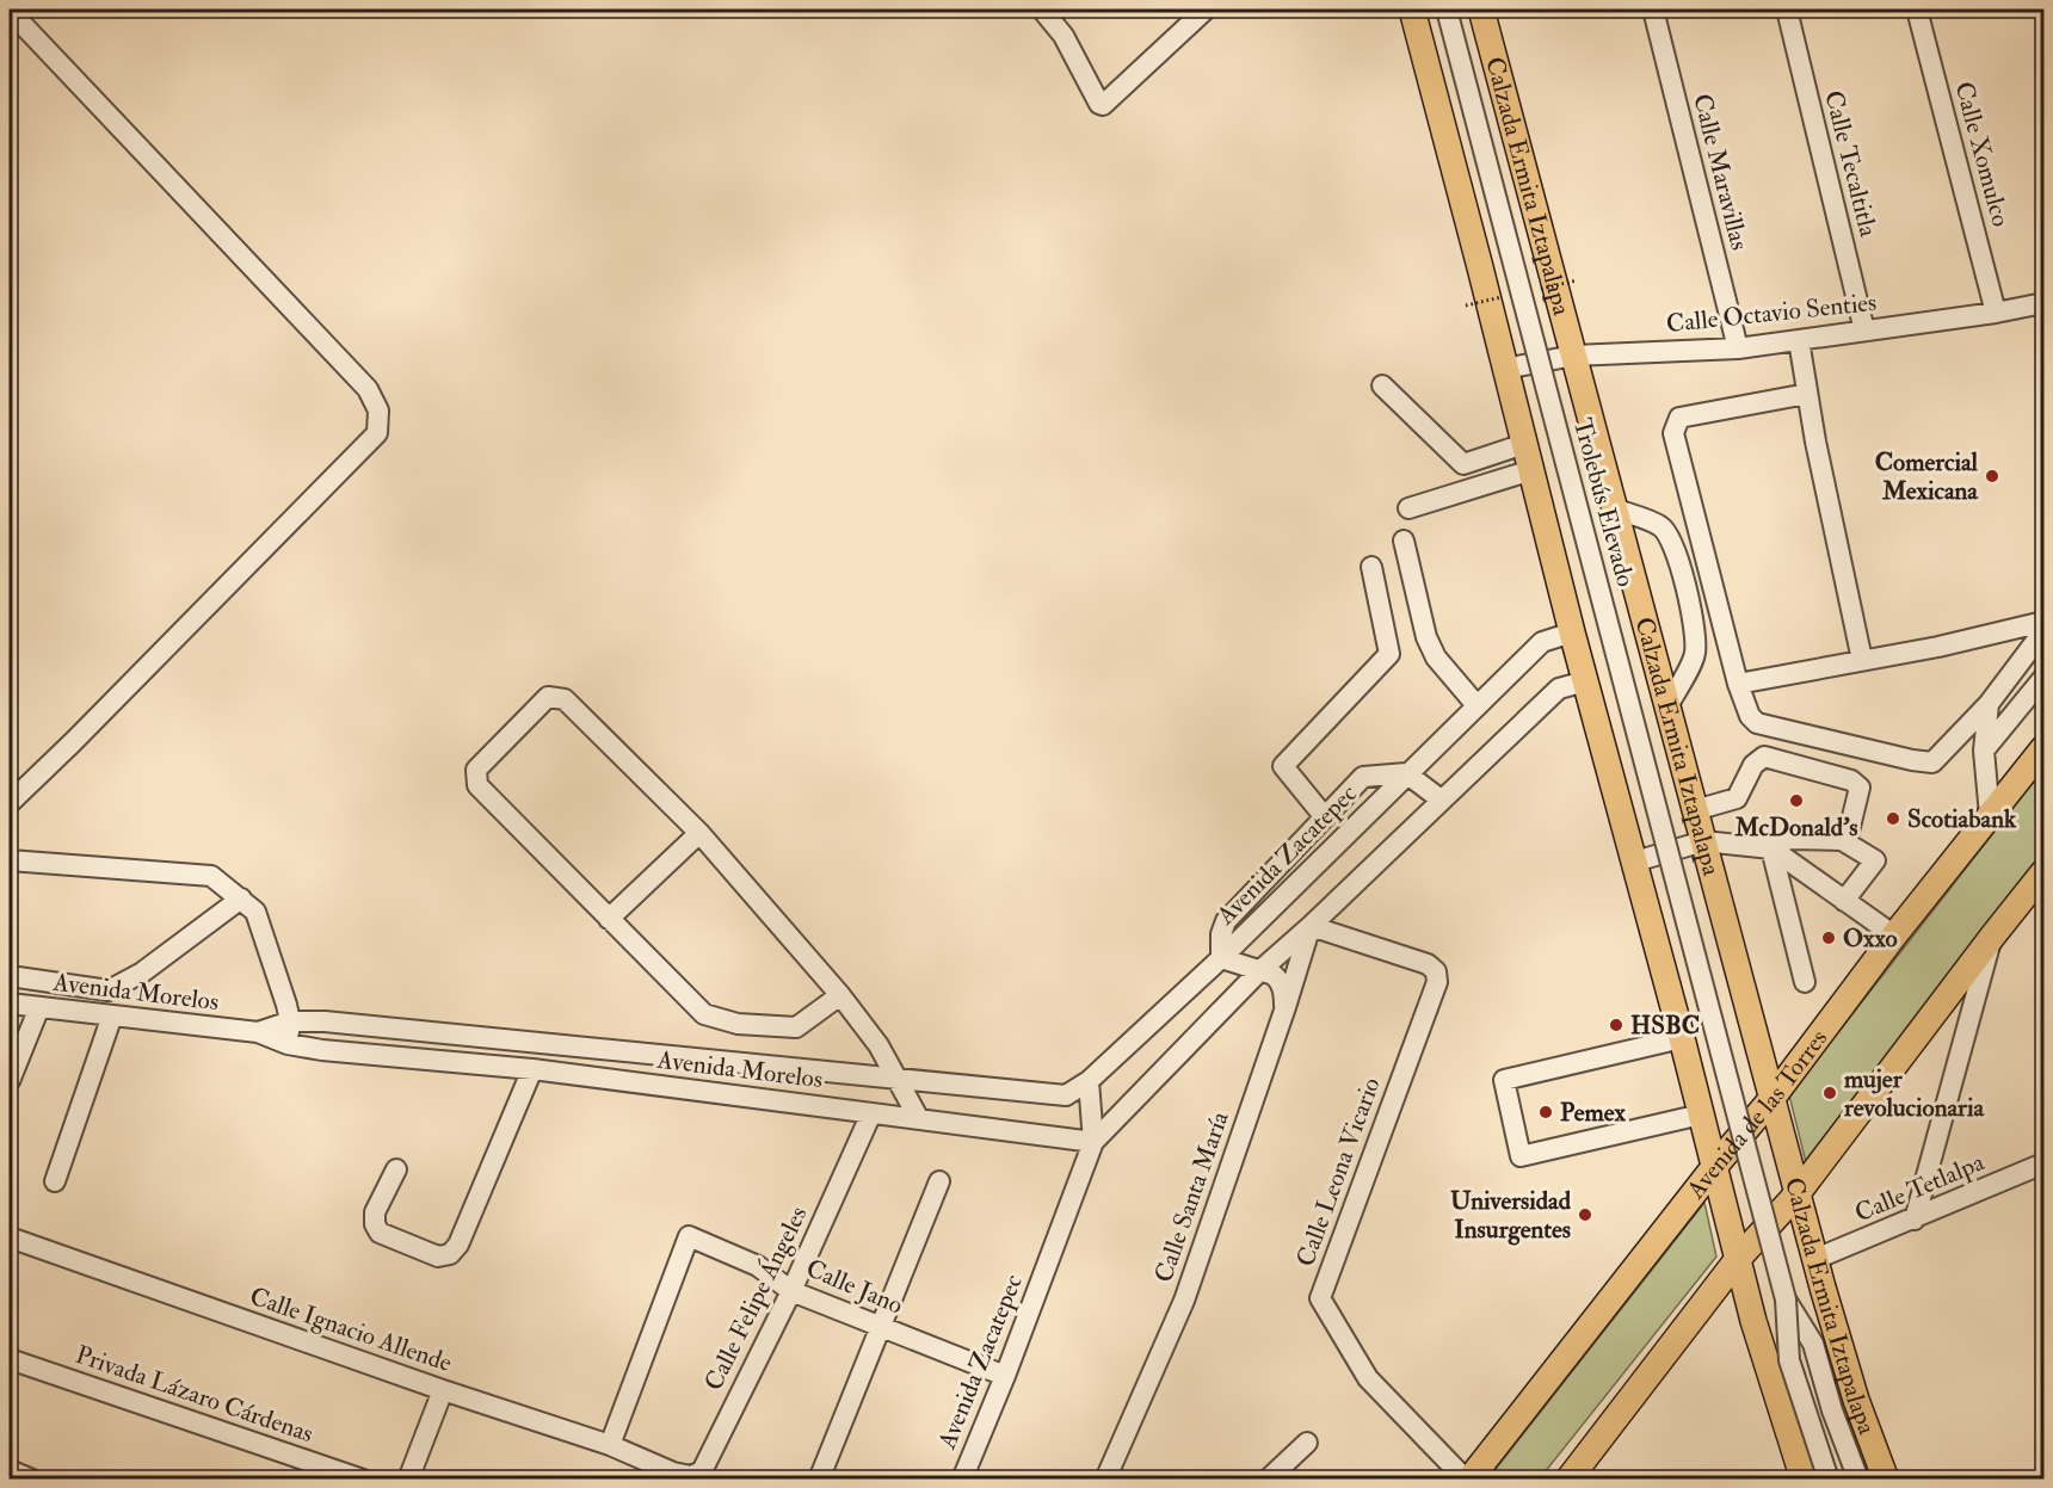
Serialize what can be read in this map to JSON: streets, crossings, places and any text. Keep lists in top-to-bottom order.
{
  "streets": {
    "main road": ["Calzada Ermita Iztapalapa", "Avenida de las Torres"],
    "street": [
      "Calle Xomulco",
      "Calle Tecaltitla",
      "Calle Maravillas",
      "Calle Octavio Senties",
      "Trolebús Elevado",
      "Avenida Zacatepec",
      "Avenida Morelos",
      "Calle Leona Vicario",
      "Calle Tetlalpa",
      "Calle Santa María",
      "Calle Jano",
      "Calle Felipe Ángeles",
      "Calle Ignacio Allende",
      "Privada Lázaro Cárdenas"
    ]
  },
  "crossings": [
    ["Calle Xomulco", "Calle Octavio Senties"],
    ["Calle Tecaltitla", "Calle Octavio Senties"],
    ["Calle Maravillas", "Calle Octavio Senties"],
    ["Calzada Ermita Iztapalapa", "Calle Octavio Senties"],
    ["Calzada Ermita Iztapalapa", "Avenida de las Torres"],
    ["Calzada Ermita Iztapalapa", "Calle Tetlalpa"],
    ["Avenida Zacatepec", "Avenida Morelos"],
    ["Avenida Zacatepec", "Calle Leona Vicario"],
    ["Avenida Zacatepec", "Calle Santa María"],
    ["Avenida Zacatepec", "Calle Jano"],
    ["Avenida Morelos", "Calle Felipe Ángeles"],
    ["Avenida de las Torres", "Calle Leona Vicario"],
    ["Calle Leona Vicario", "Calle Santa María"],
    ["Calle Jano", "Calle Felipe Ángeles"],
    ["Calle Jano", "Calle Ignacio Allende"],
    ["Calle Felipe Ángeles", "Calle Ignacio Allende"]
  ],
  "places": [
    "Comercial Mexicana",
    "McDonald's",
    "Scotiabank",
    "Oxxo",
    "HSBC",
    "mujer revolucionaria",
    "Pemex",
    "Universidad Insurgentes"
  ]
}
